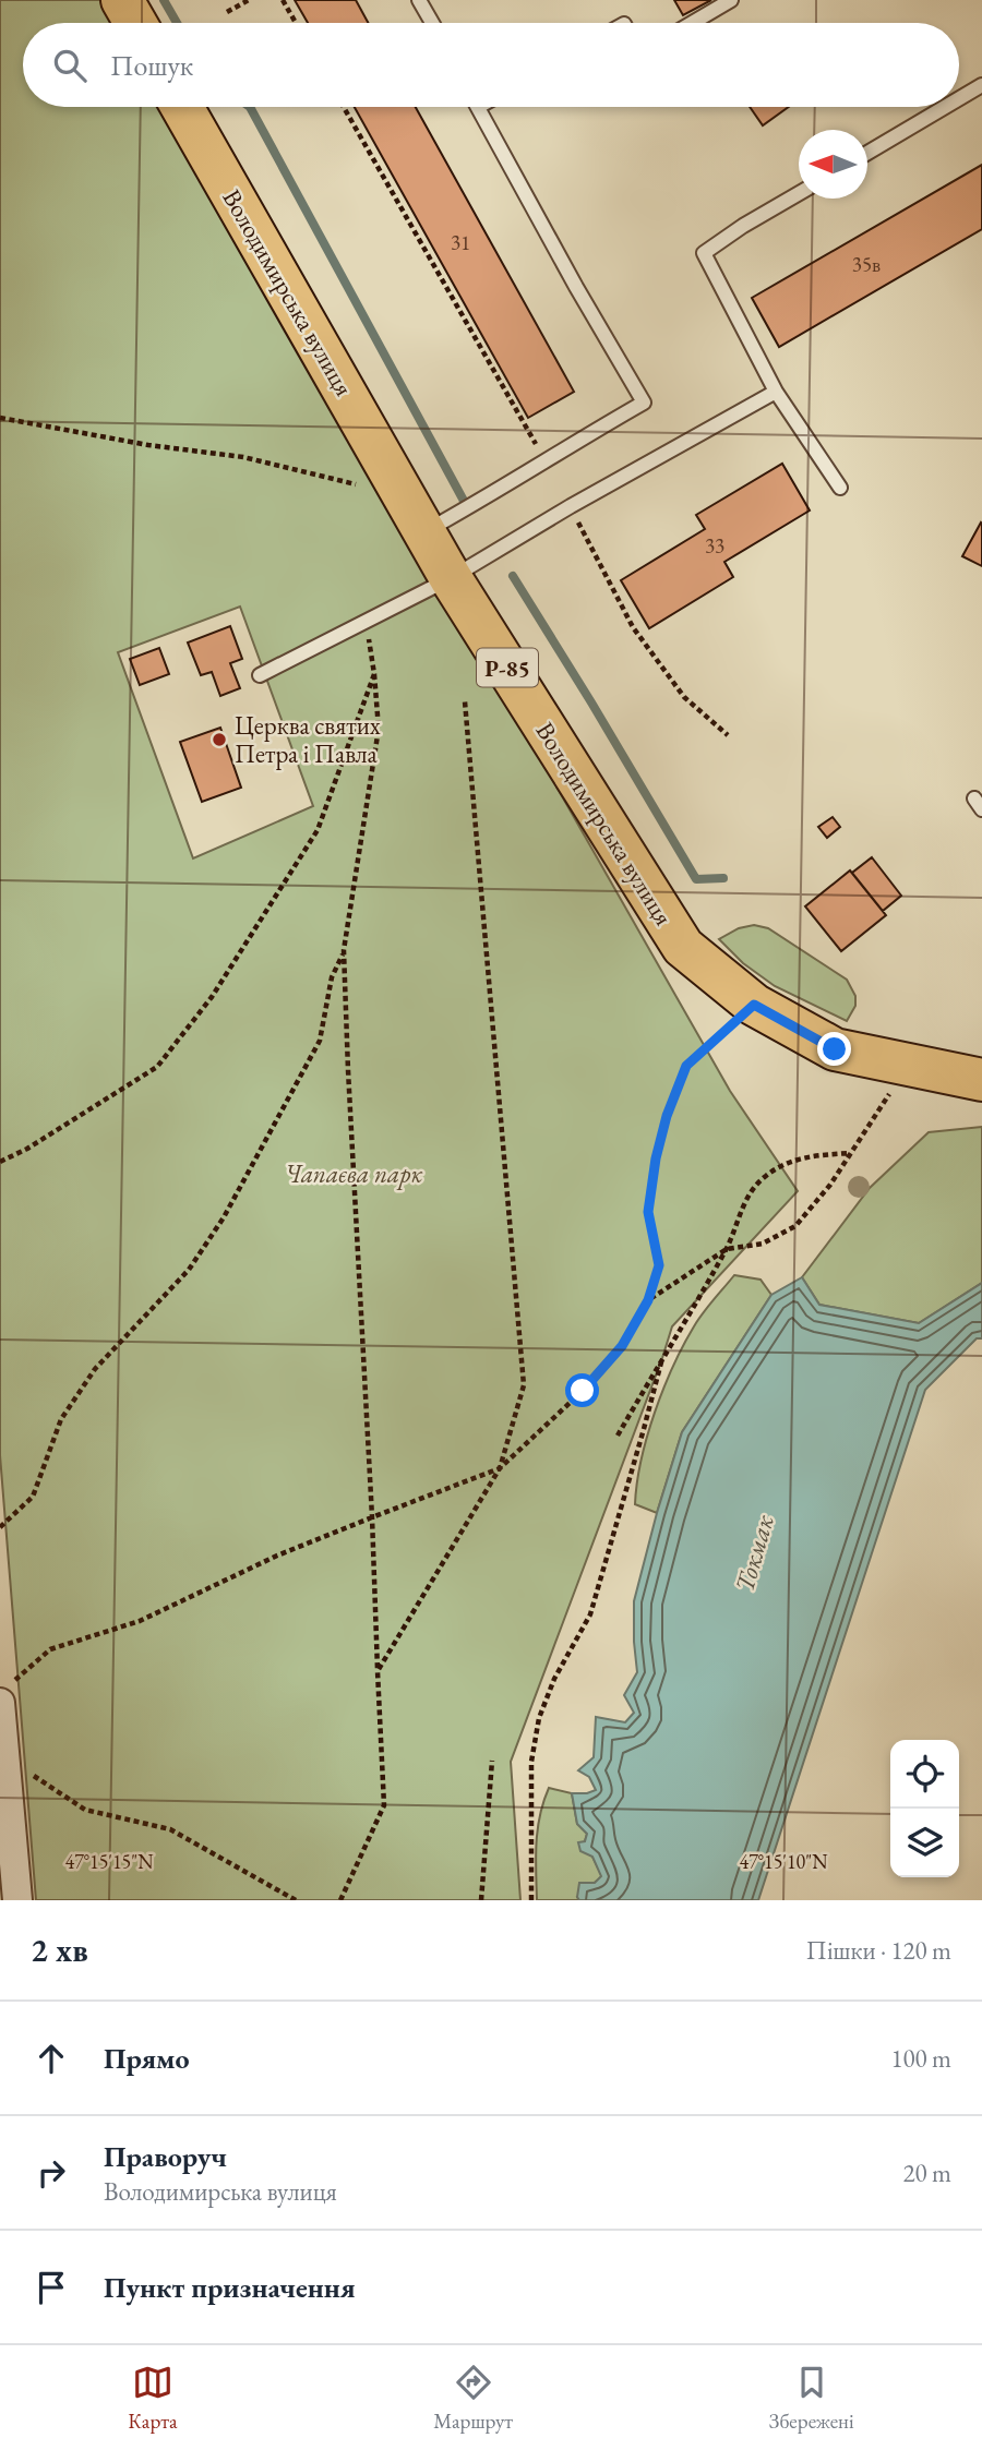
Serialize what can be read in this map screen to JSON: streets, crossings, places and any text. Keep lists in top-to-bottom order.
{
  "streets": {
    "main road": ["Володимирська вулиця", "Р-85"]
  },
  "water": ["Токмак"],
  "parks": ["Чапаєва парк"],
  "places": ["Церква святих Петра і Павла"],
  "house_numbers": ["31", "35в", "33"],
  "north": "left",
  "page": {
    "search": "Пошук",
    "heading": ["2 хв", "Пішки · 120 m"],
    "list": [
      ["Прямо", "100 m"],
      ["Праворуч", "Володимирська вулиця", "20 m"],
      "Пункт призначення"
    ],
    "nav": ["Карта", "Маршрут", "Збережені"]
  },
  "coordinates": ["47°15'15\"N", "47°15'10\"N"]
}
